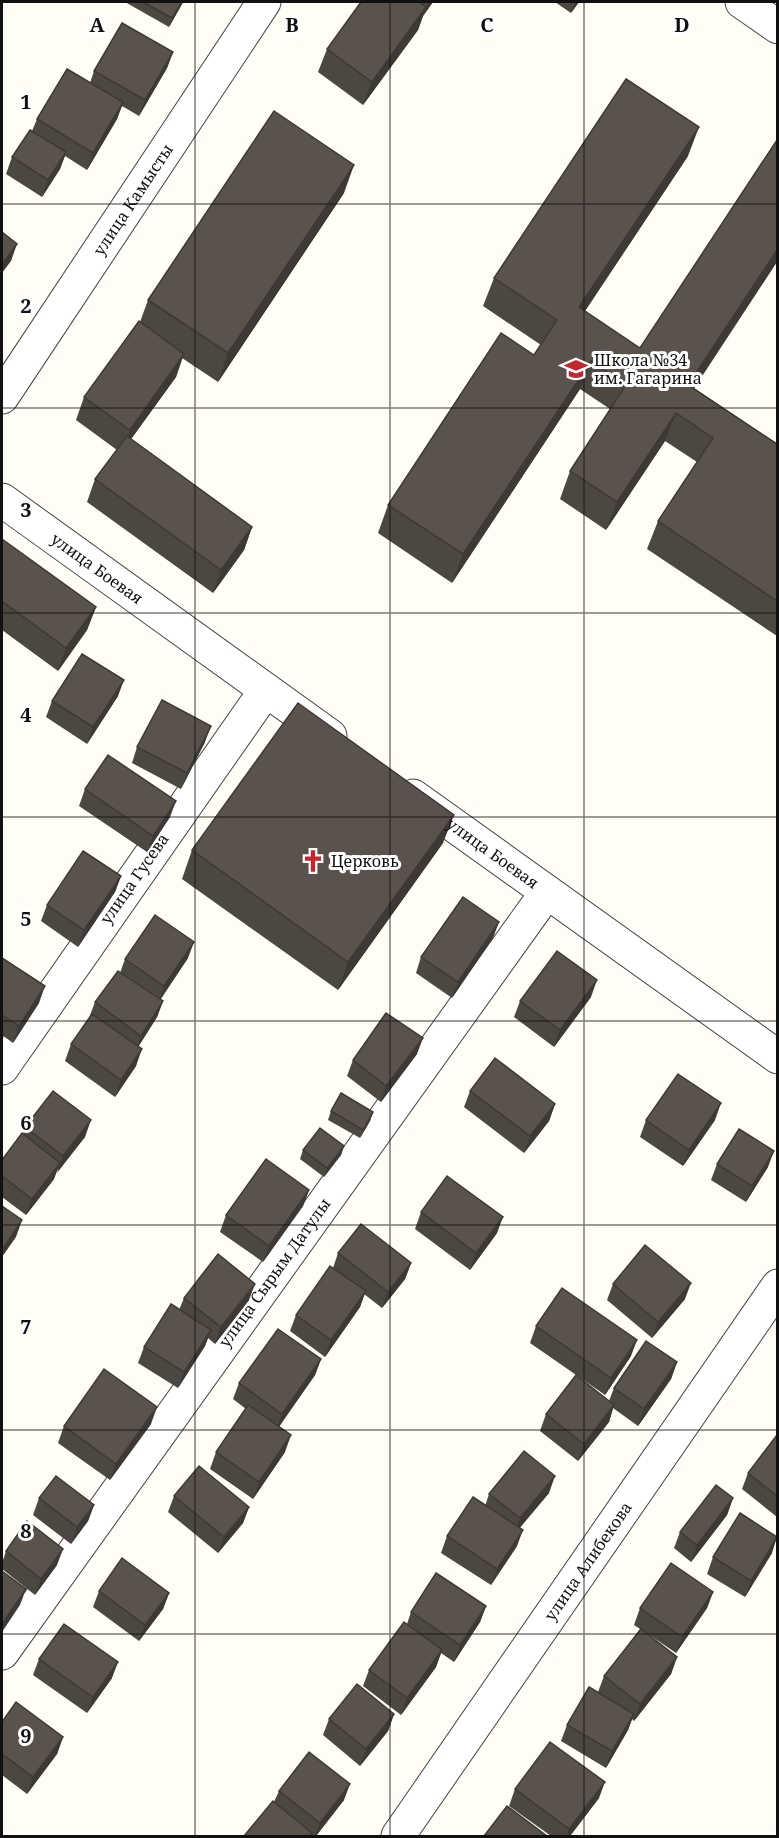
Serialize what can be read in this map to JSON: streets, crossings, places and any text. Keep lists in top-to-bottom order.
{
  "streets": {
    "street": [
      "улица Камысты",
      "улица Боевая",
      "улица Гусева",
      "улица Сырым Датулы",
      "улица Алибекова"
    ]
  },
  "crossings": [
    ["улица Боевая", "улица Гусева"],
    ["улица Боевая", "улица Сырым Датулы"]
  ],
  "places": {
    "school or university": ["Школа №34 им. Гагарина"],
    "church": ["Церковь"]
  },
  "grid": {
    "columns": [
      "A",
      "B",
      "C",
      "D"
    ],
    "rows": [
      "1",
      "2",
      "3",
      "4",
      "5",
      "6",
      "7",
      "8",
      "9"
    ]
  }
}
